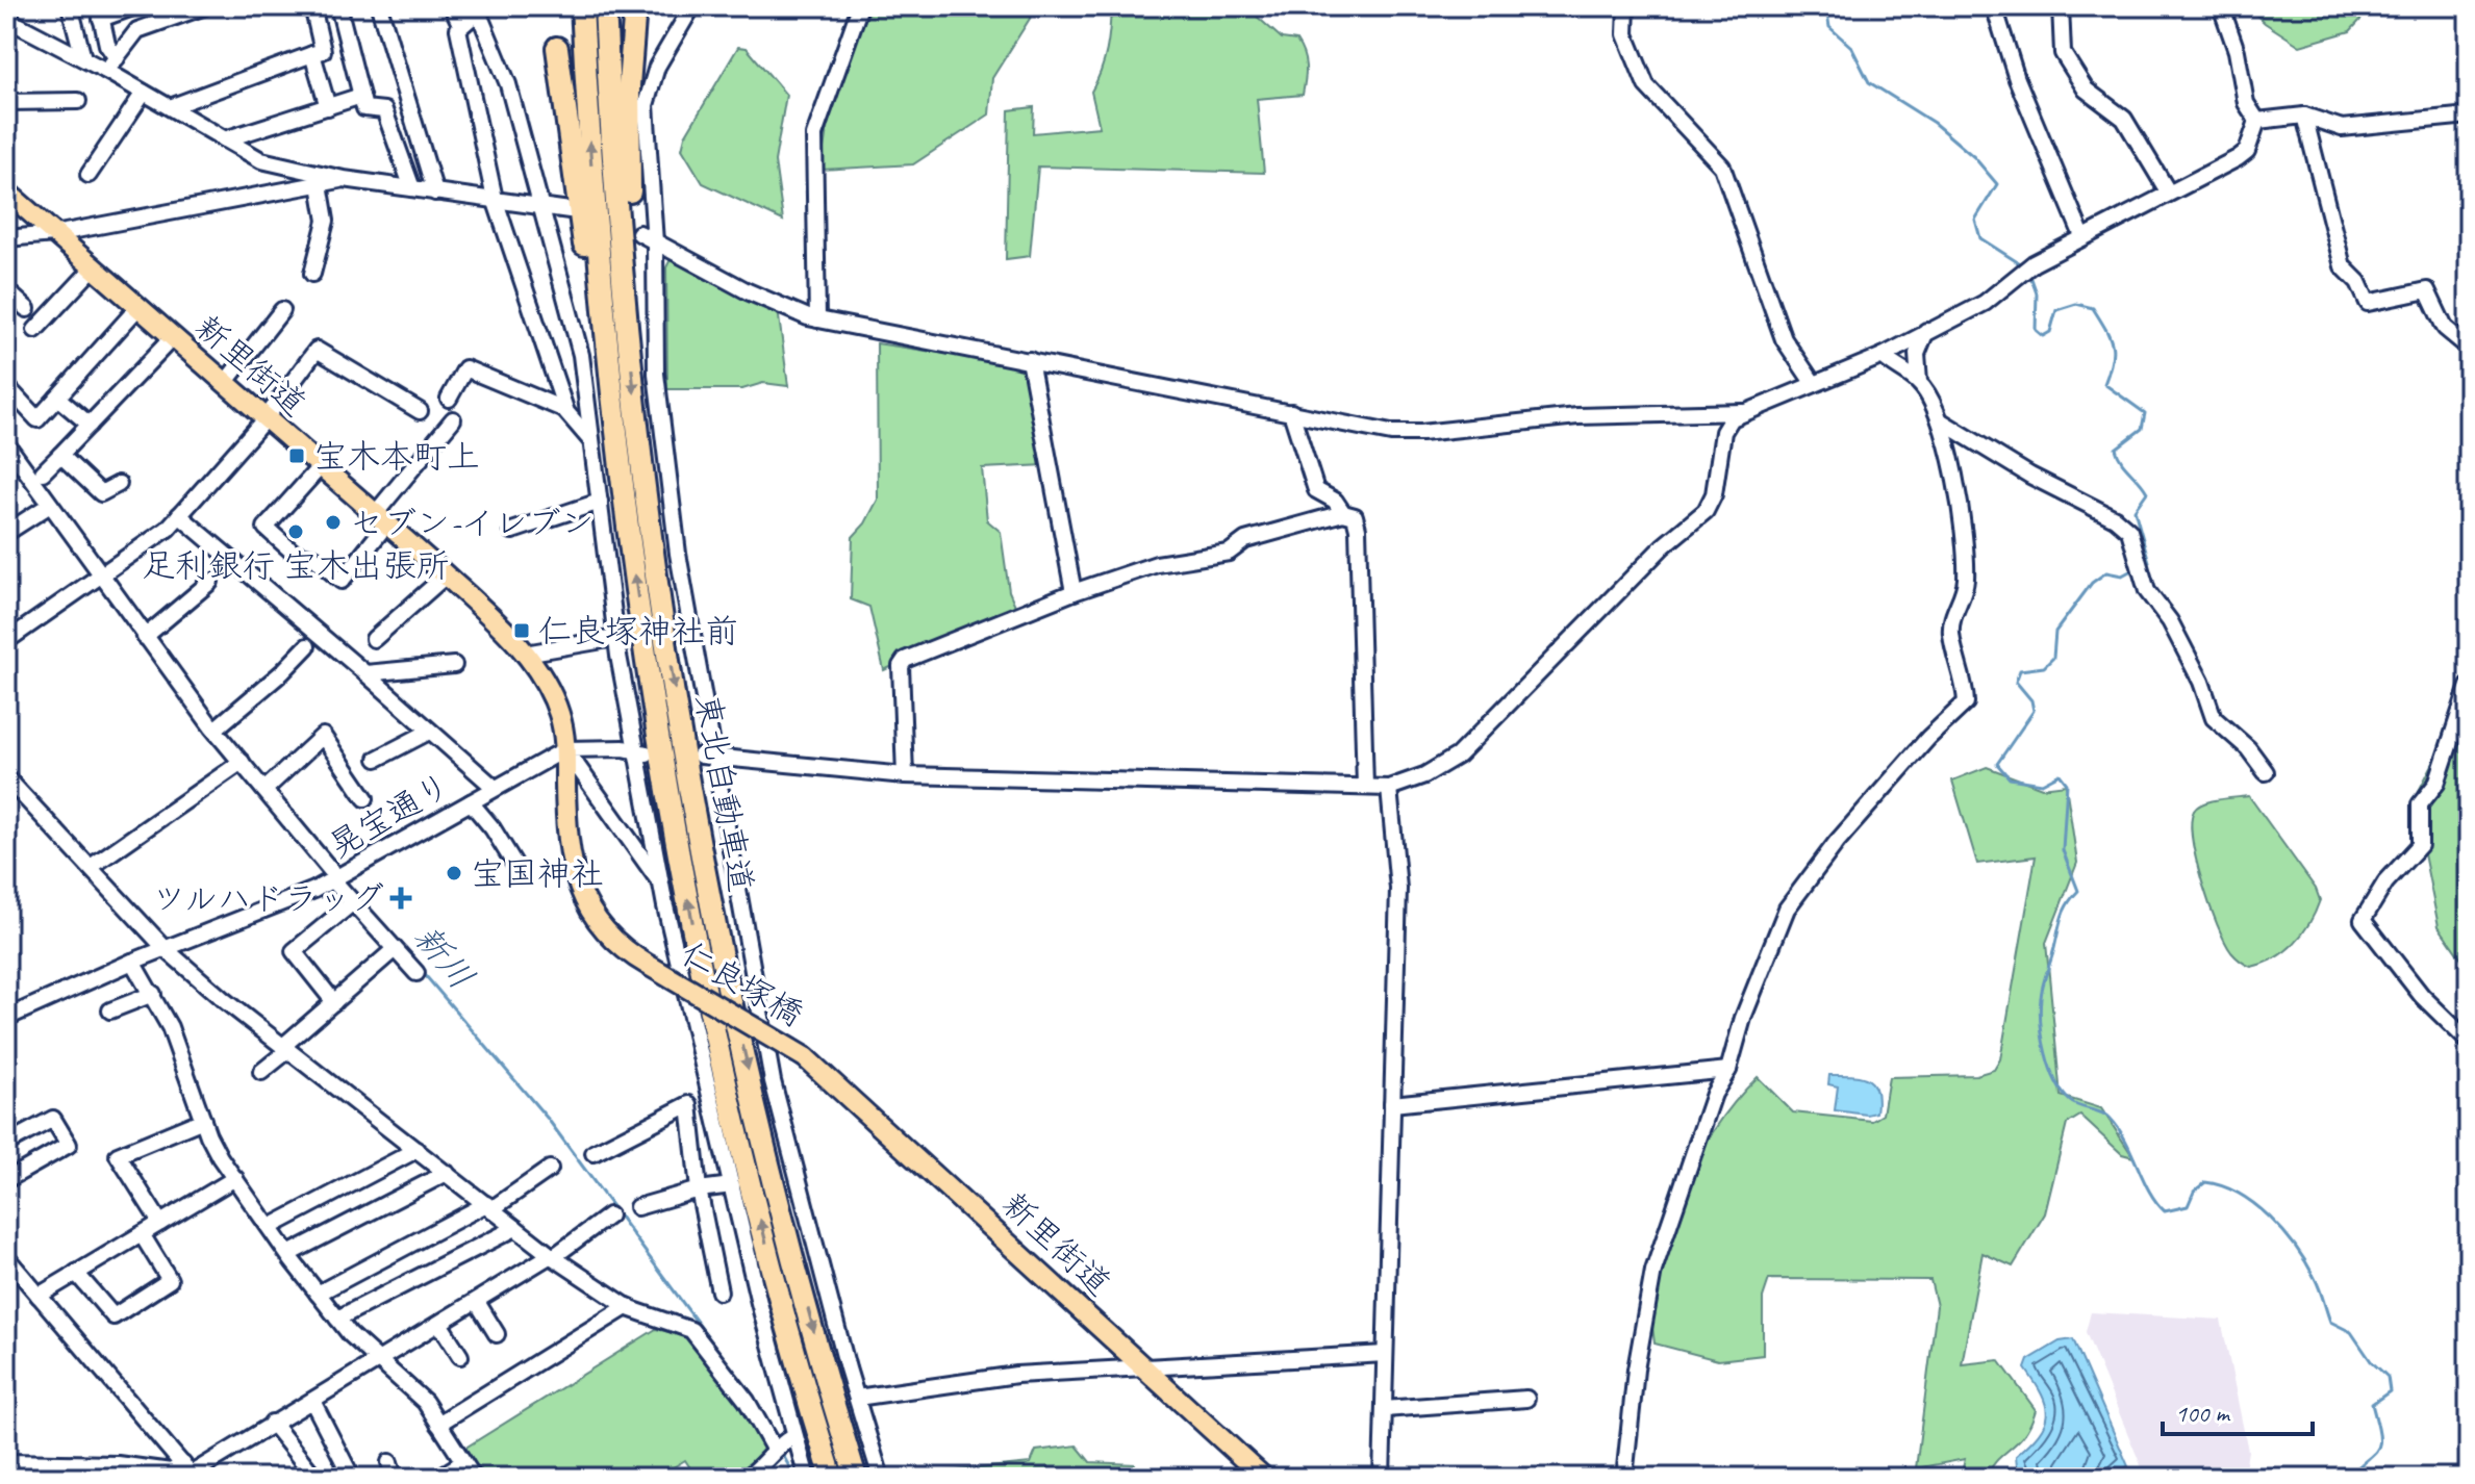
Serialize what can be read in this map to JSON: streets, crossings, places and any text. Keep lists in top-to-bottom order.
{
  "streets": {
    "highway": ["東北自動車道"],
    "main road": ["新里街道", "仁良塚橋"],
    "street": ["晃宝通り"]
  },
  "crossings": [
    ["新里街道", "晃宝通り"],
    ["新里街道", "仁良塚橋"]
  ],
  "water": ["新川"],
  "places": {
    "transit": ["宝木本町上", "仁良塚神社前"],
    "other": ["セブン-イレブン", "足利銀行 宝木出張所", "宝国神社"],
    "health": ["ツルハドラッグ"]
  },
  "scale_bar": "100 m"
}
